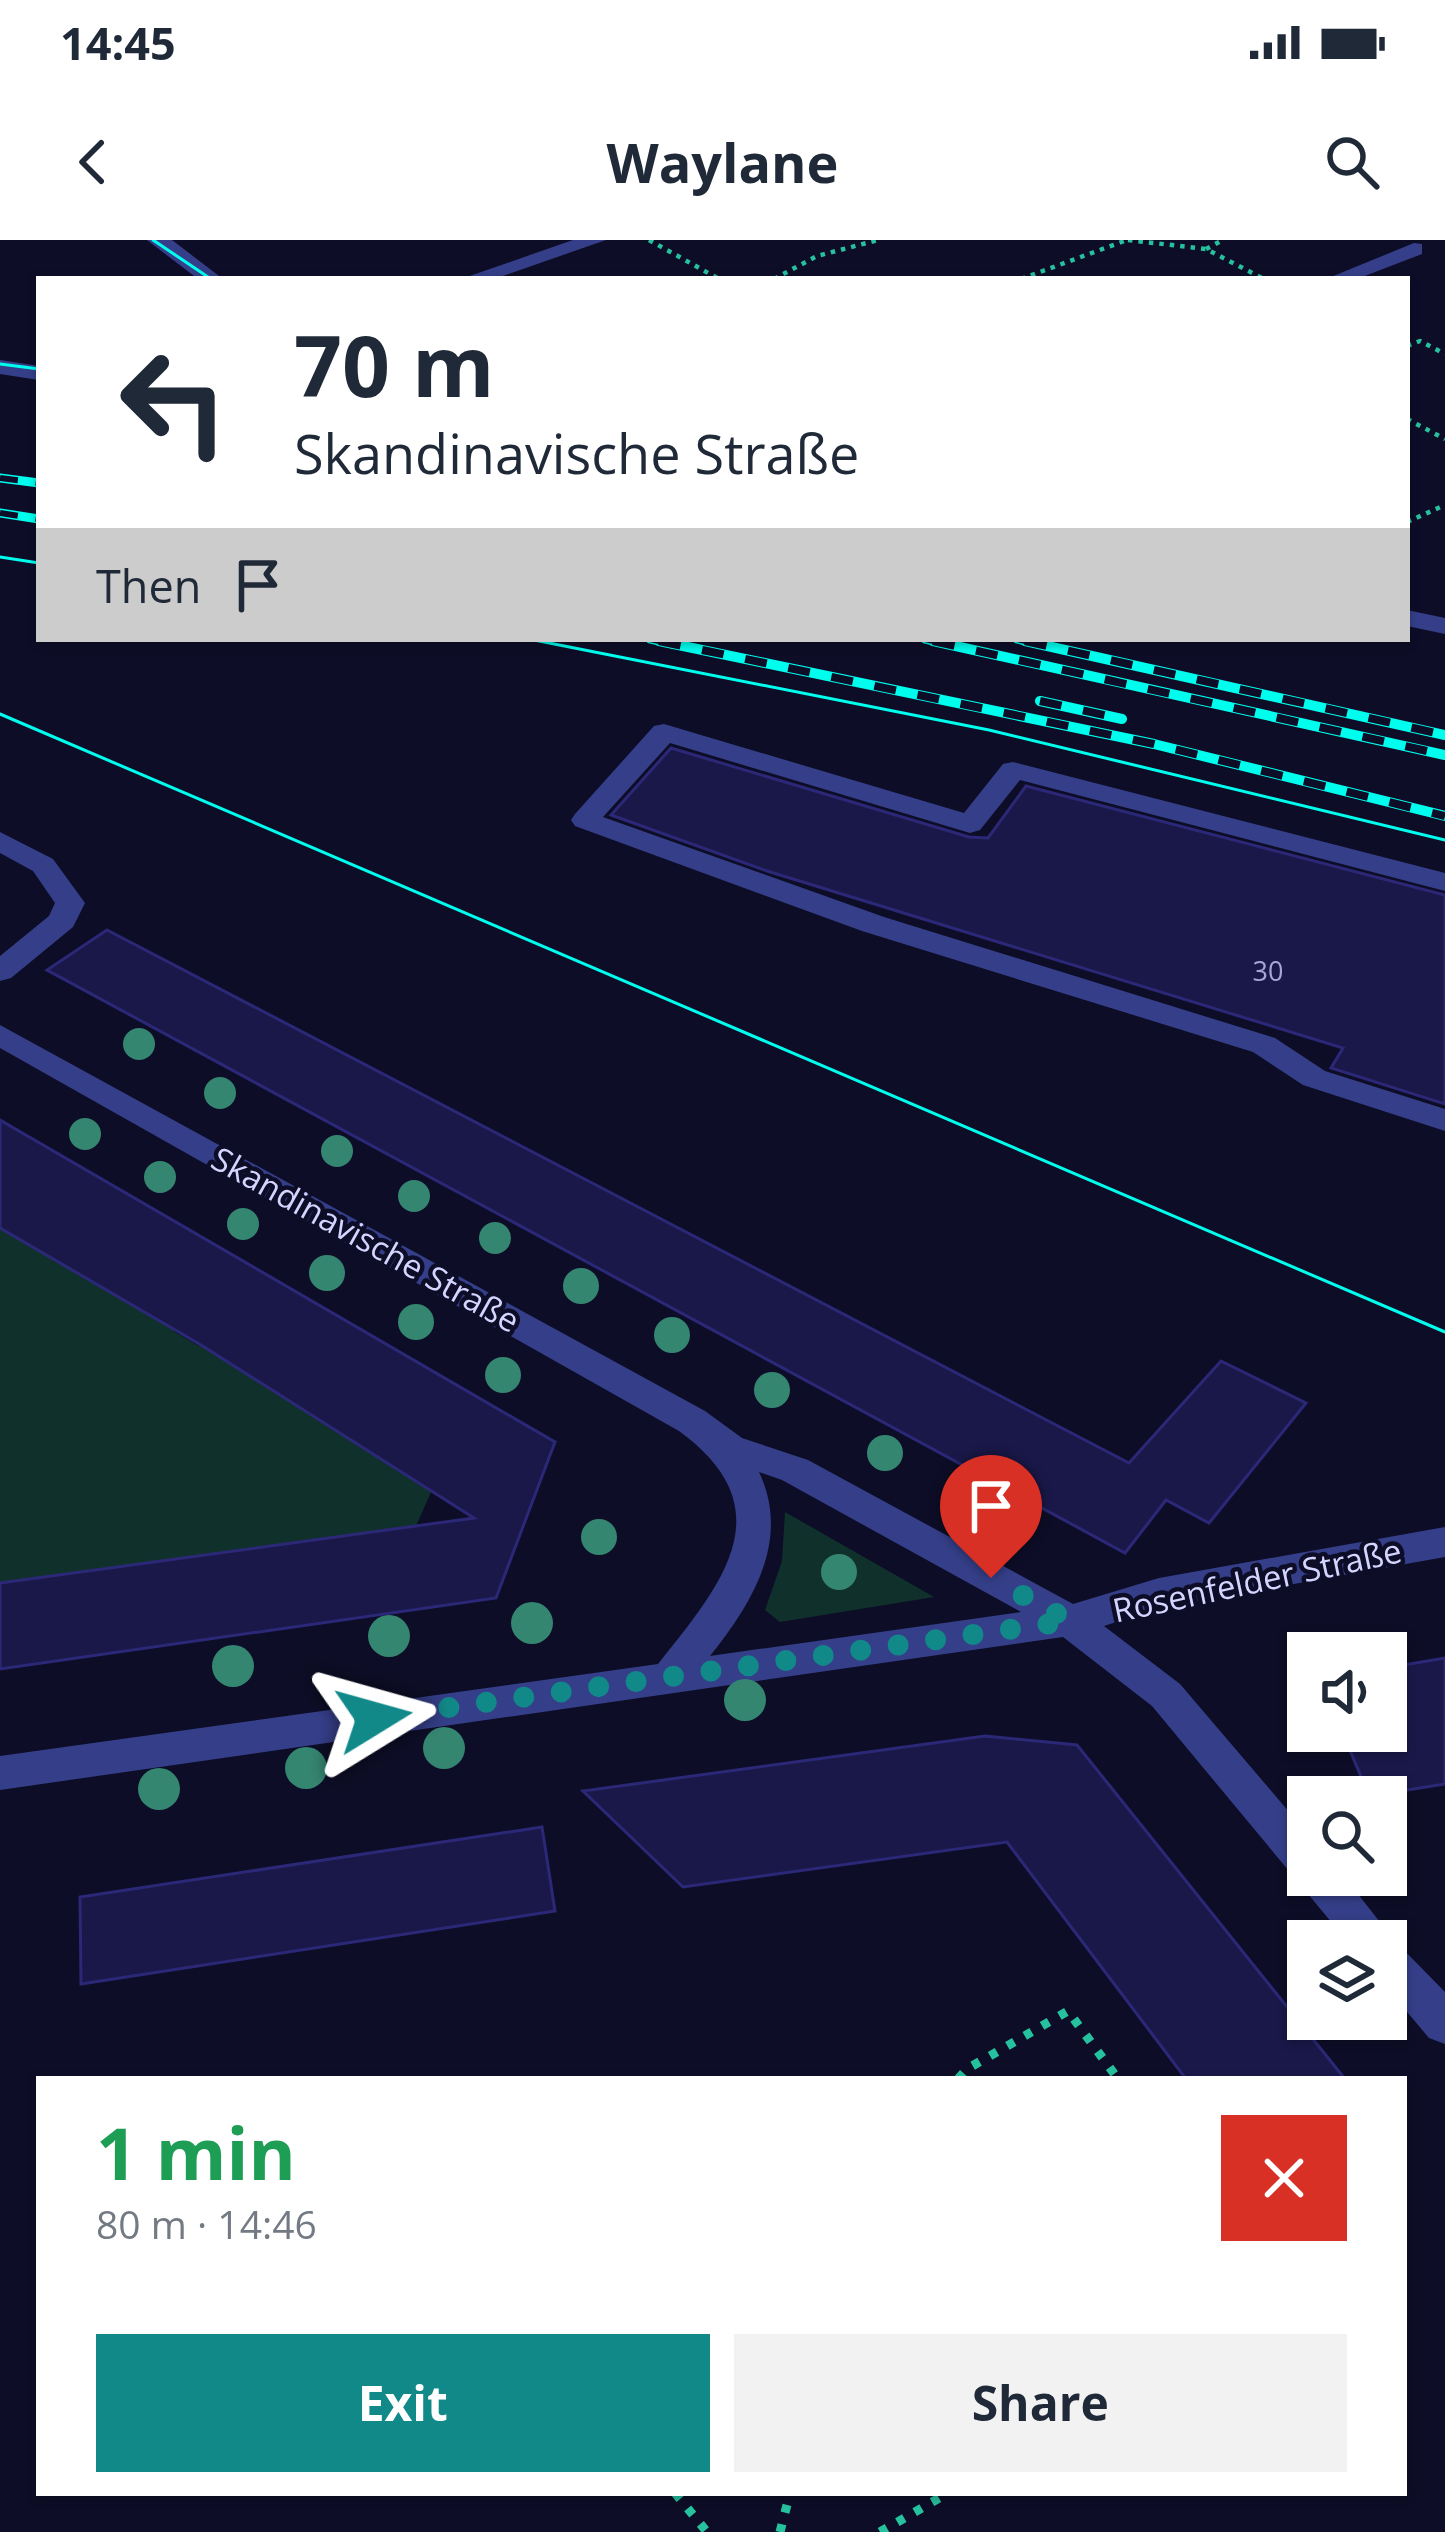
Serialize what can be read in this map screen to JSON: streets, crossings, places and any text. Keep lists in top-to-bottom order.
{
  "streets": {
    "street": ["Skandinavische Straße", "Rosenfelder Straße"]
  },
  "crossings": [
    ["Skandinavische Straße", "Rosenfelder Straße"]
  ],
  "house_numbers": ["30"],
  "page": {
    "status": "14:45",
    "header": "Waylane",
    "turn": ["70 m", "Skandinavische Straße"],
    "then": "Then",
    "heading": ["1 min", "80 m · 14:46"],
    "buttons": ["Exit", "Share"]
  }
}
